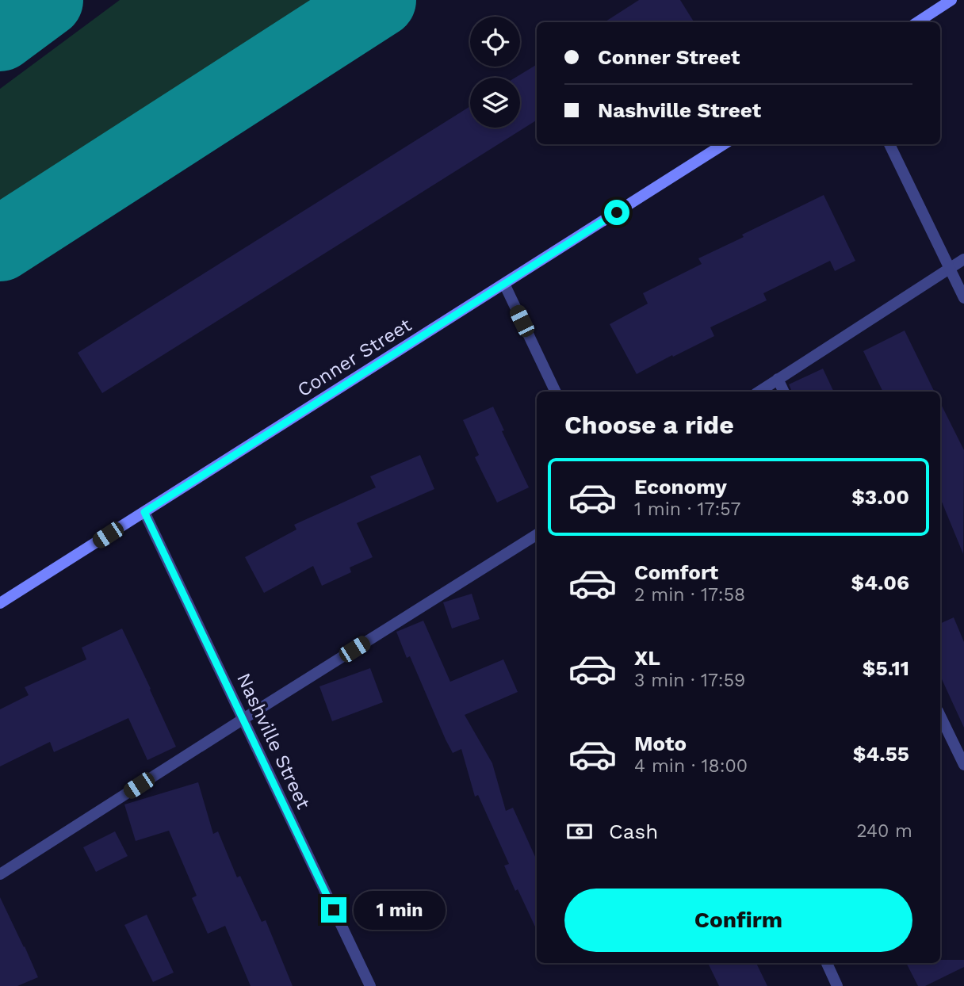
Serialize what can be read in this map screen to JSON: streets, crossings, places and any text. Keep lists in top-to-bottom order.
{
  "streets": {
    "main road": ["Conner Street"],
    "street": ["Nashville Street"]
  },
  "crossings": [
    ["Conner Street", "Nashville Street"]
  ],
  "page": {
    "banner": ["Conner Street", "Nashville Street"],
    "heading": "Choose a ride",
    "list": [
      {
        "name": "Economy",
        "note": "1 min · 17:57",
        "value": "$3.00"
      },
      {
        "name": "Comfort",
        "note": "2 min · 17:58",
        "value": "$4.06"
      },
      {
        "name": "XL",
        "note": "3 min · 17:59",
        "value": "$5.11"
      },
      {
        "name": "Moto",
        "note": "4 min · 18:00",
        "value": "$4.55"
      }
    ],
    "pay": ["Cash", "240 m"],
    "buttons": "Confirm",
    "bubble": "1 min"
  }
}
